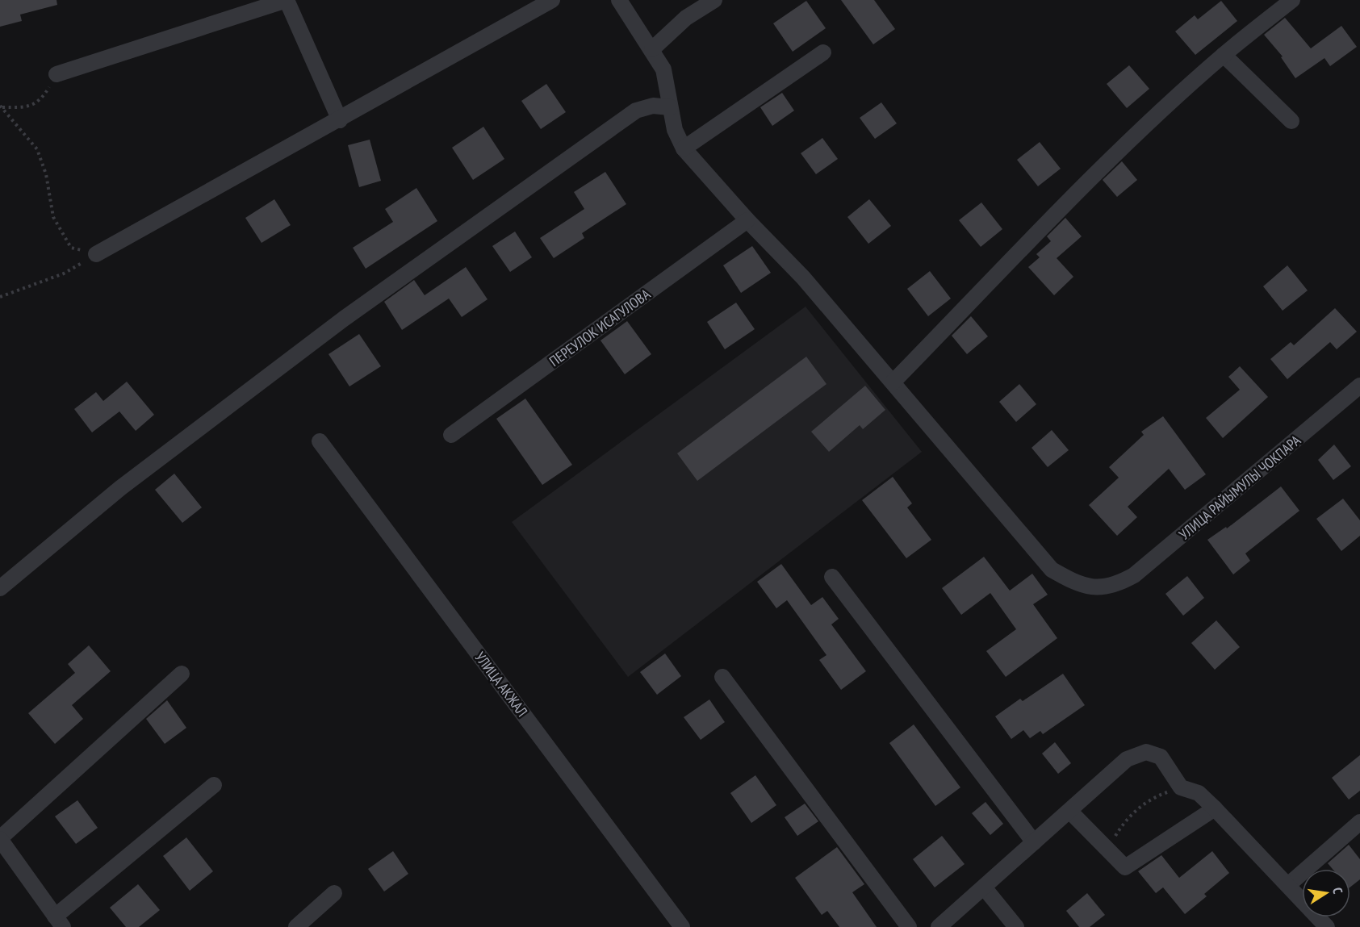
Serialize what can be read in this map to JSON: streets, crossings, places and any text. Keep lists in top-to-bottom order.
{
  "streets": {
    "street": ["ПЕРЕУЛОК ИСАГУЛОВА", "УЛИЦА РАЙЫМУЛЫ ЧОКПАРА", "УЛИЦА АКЖАЛ"]
  },
  "north": "right"
}
